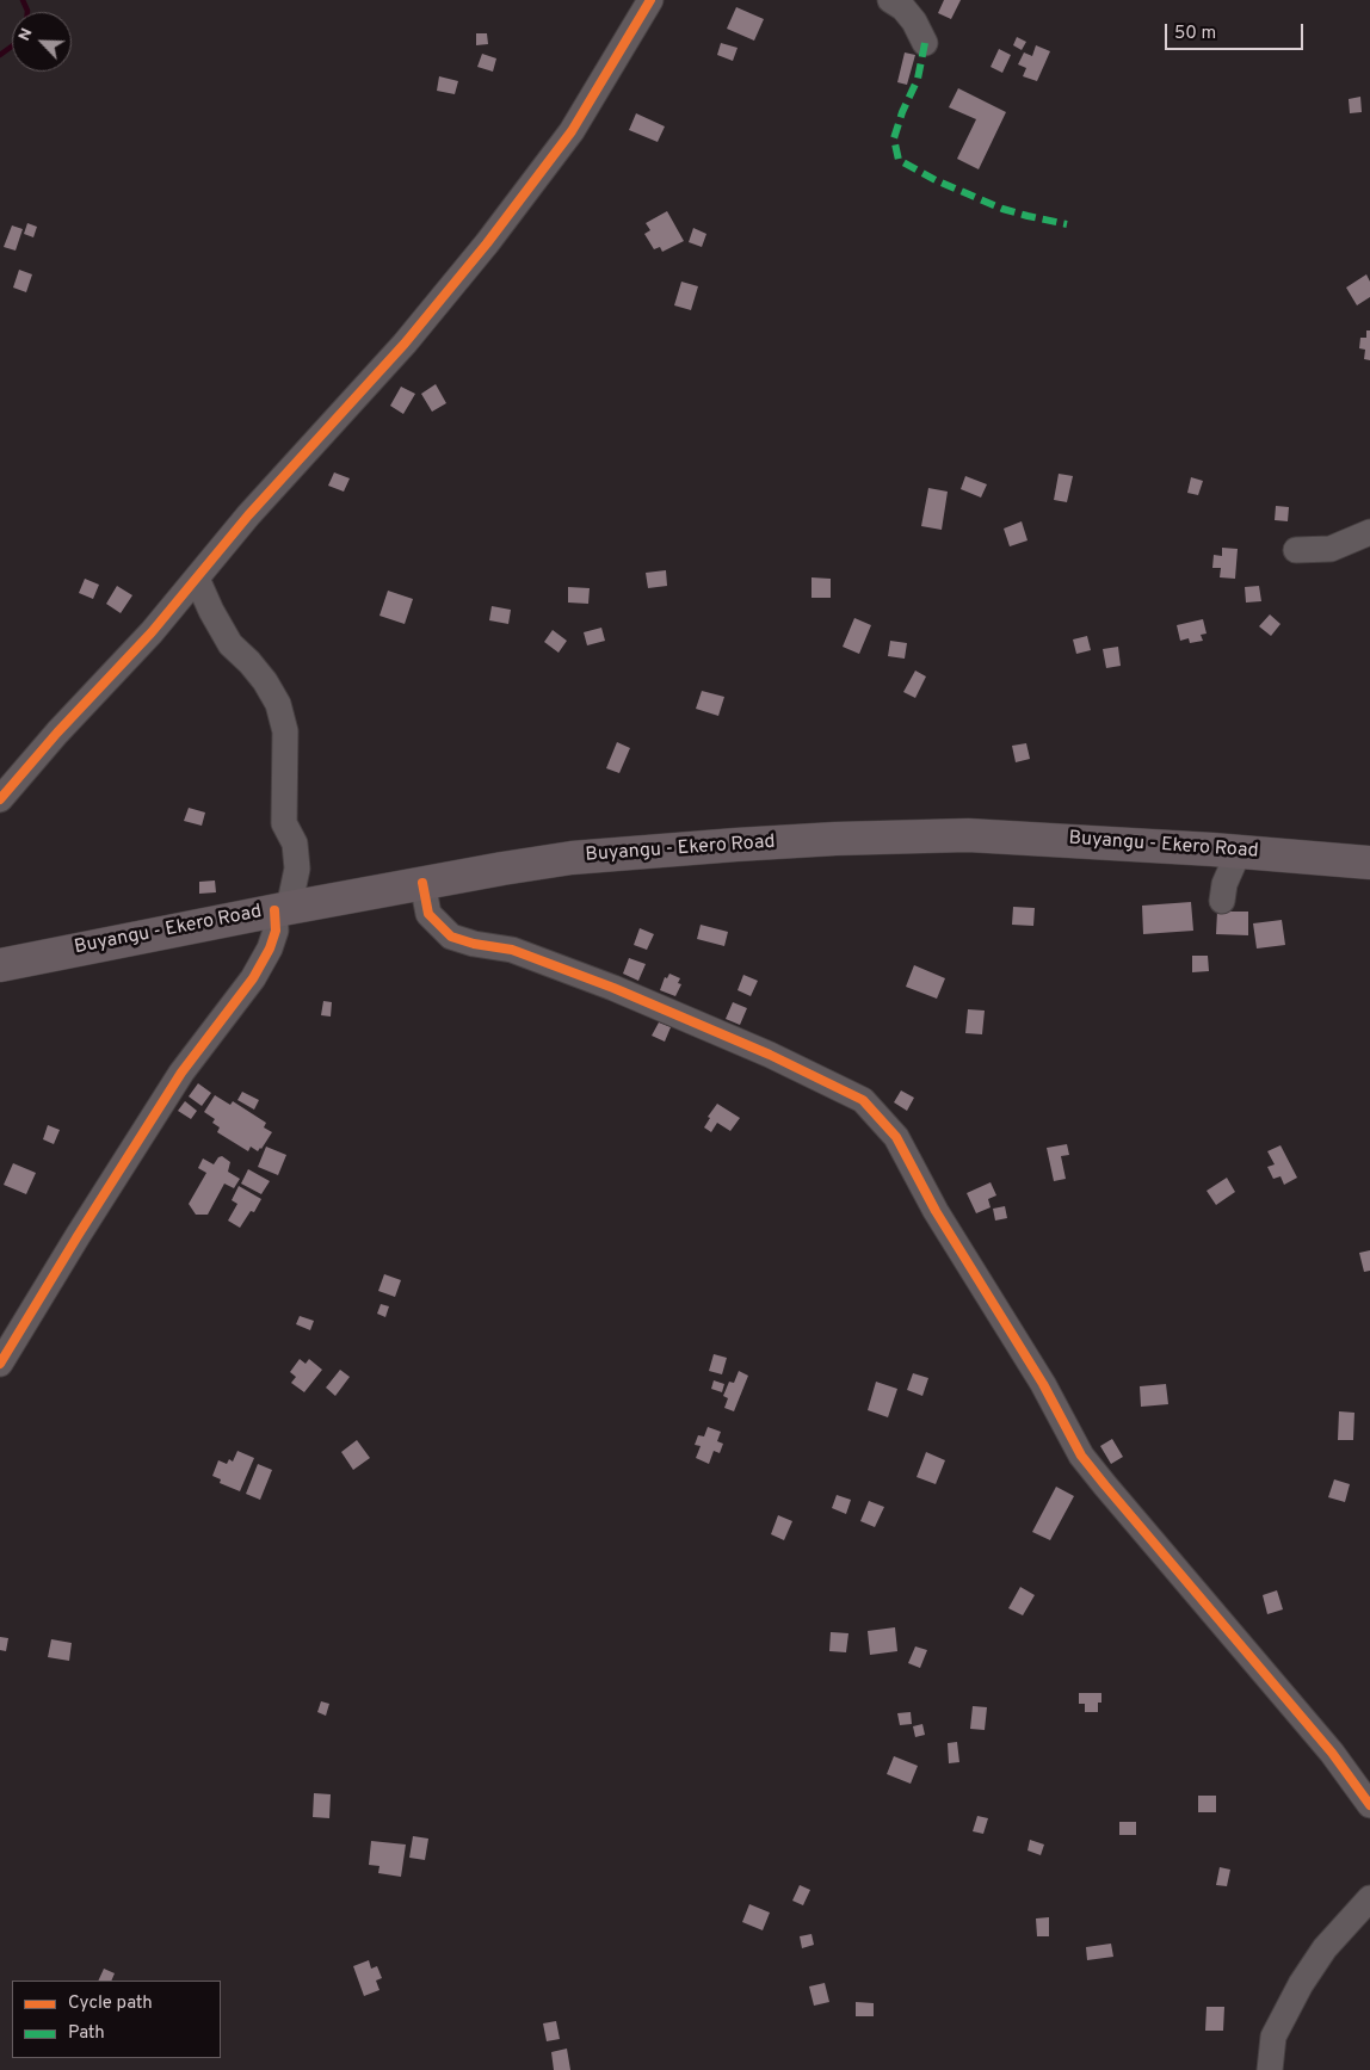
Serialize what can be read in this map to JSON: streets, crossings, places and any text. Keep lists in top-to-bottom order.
{
  "streets": {
    "main road": ["Buyangu - Ekero Road"]
  },
  "legend": ["Cycle path", "Path"],
  "scale_bar": "50 m",
  "north": "top left"
}
